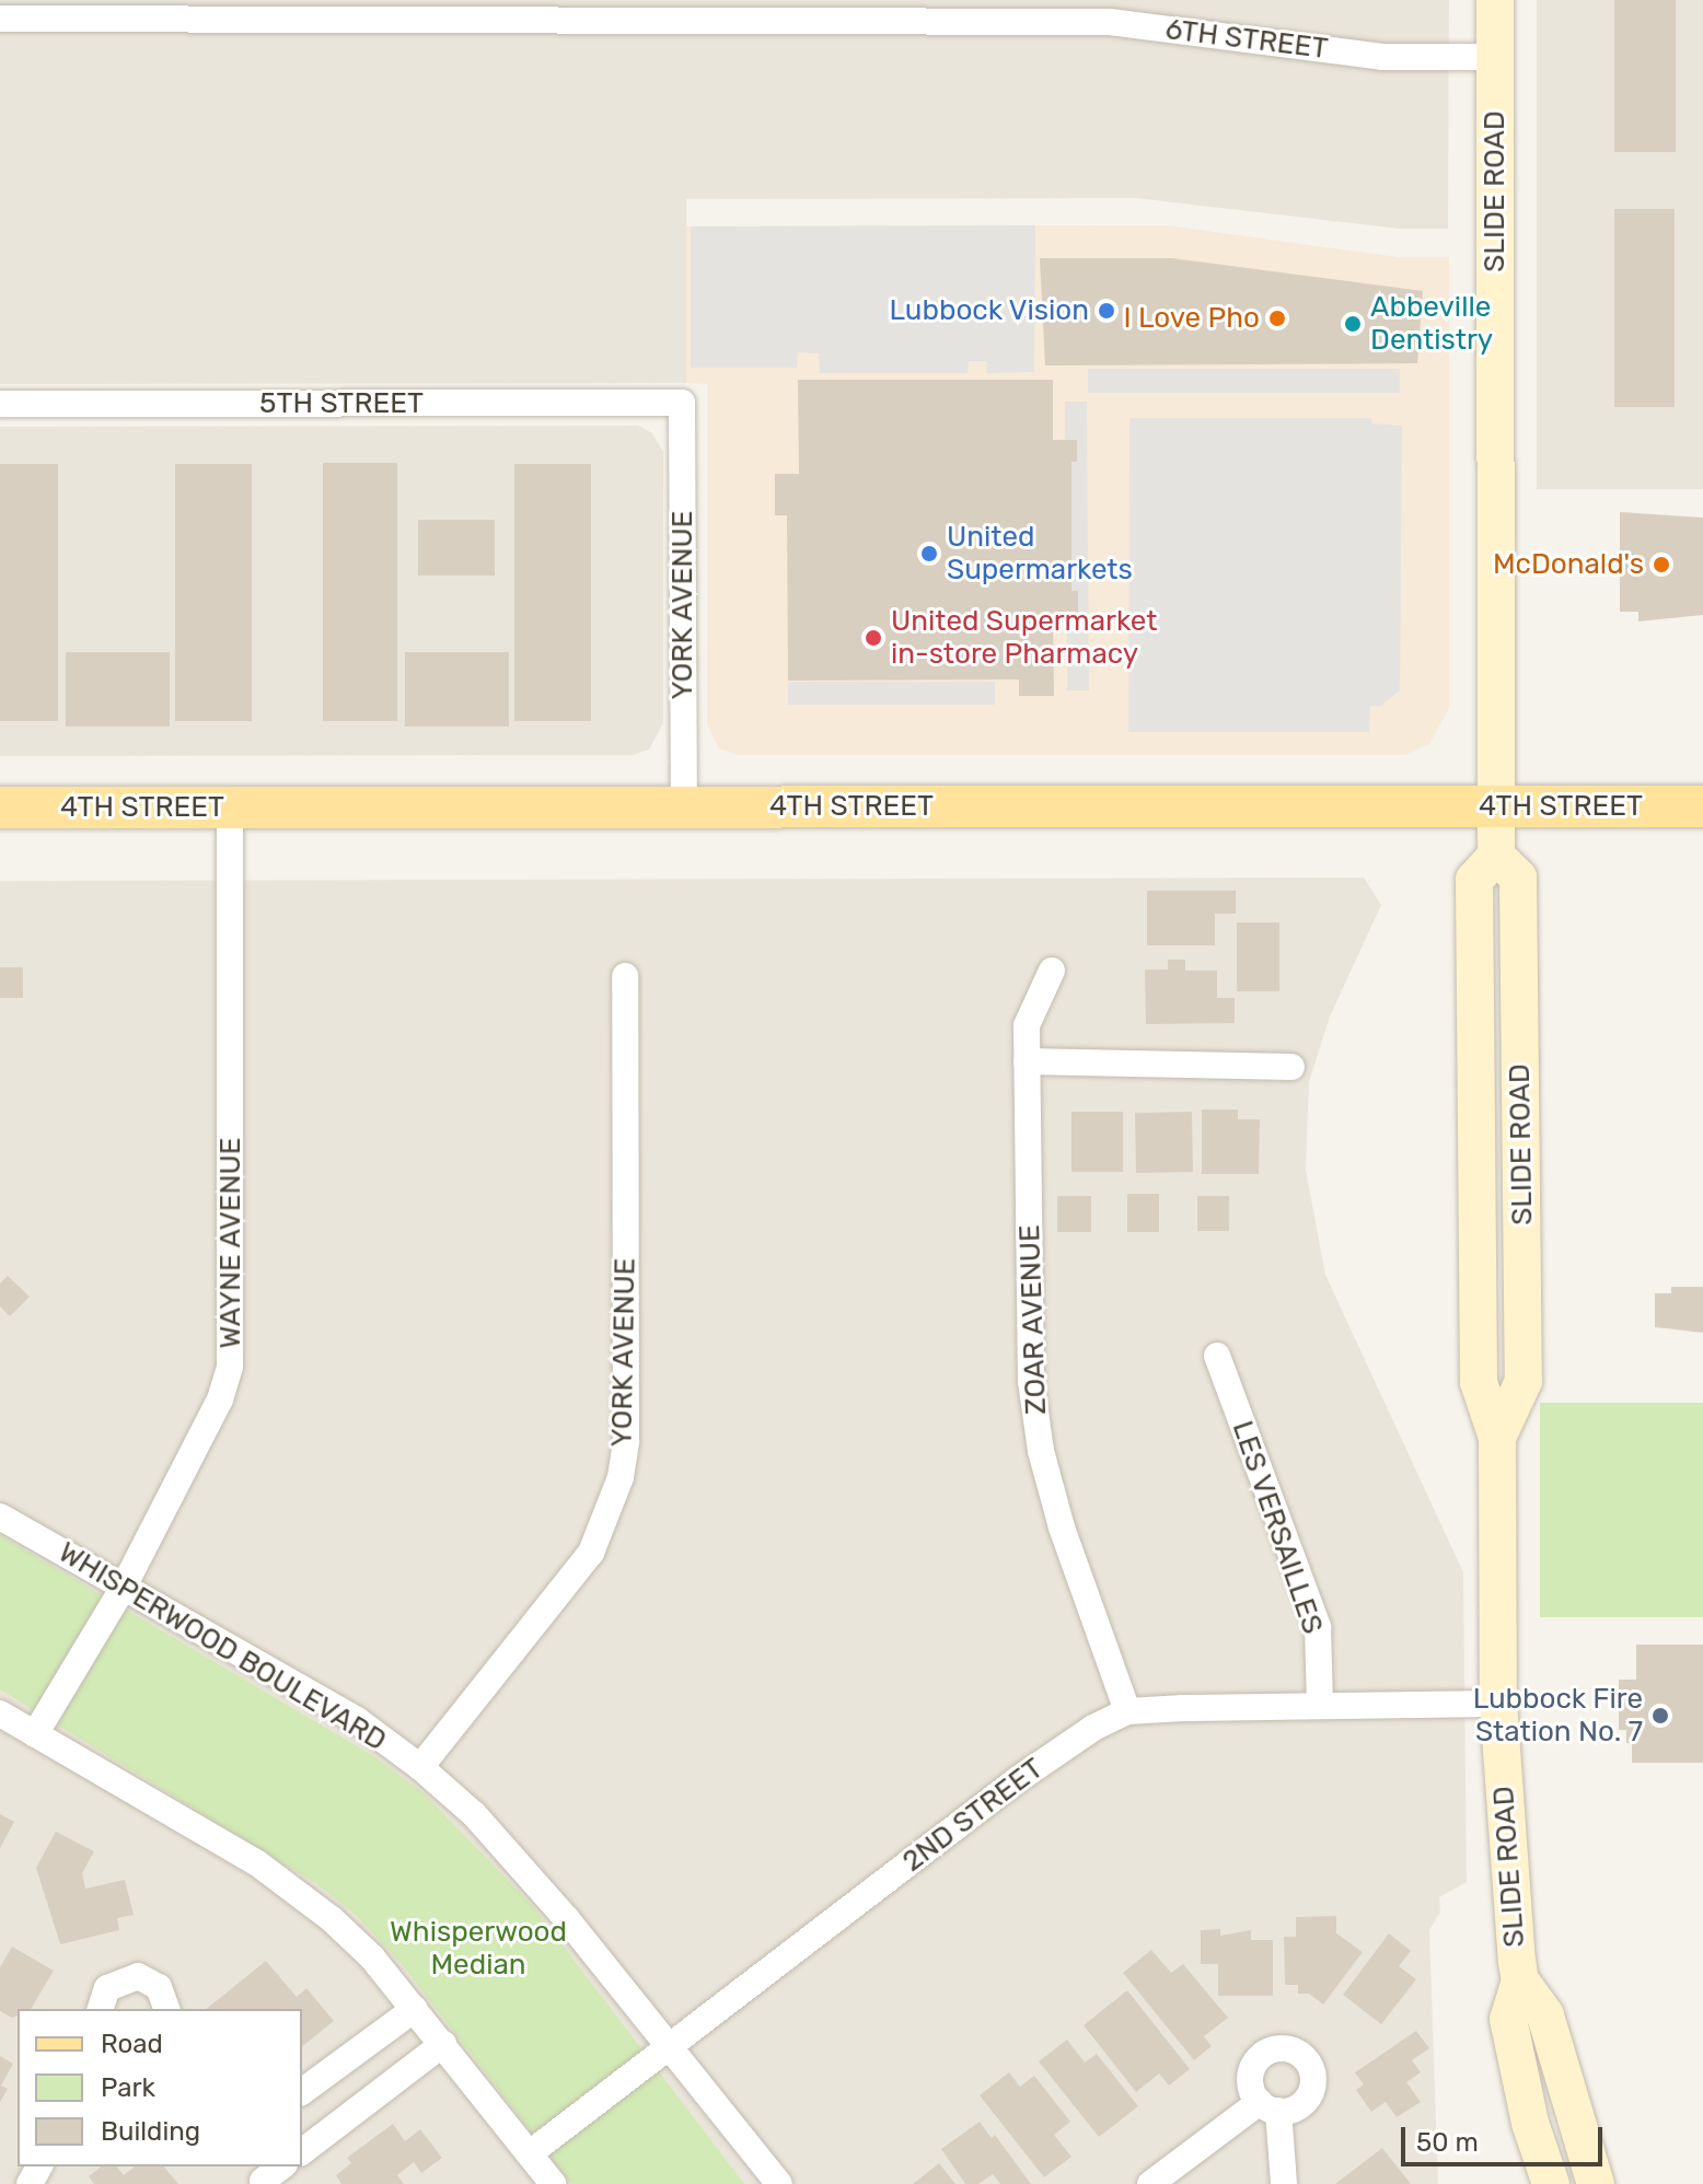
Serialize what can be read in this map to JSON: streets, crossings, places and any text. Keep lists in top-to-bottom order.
{
  "streets": {
    "main road": ["SLIDE ROAD", "4TH STREET"],
    "street": [
      "6TH STREET",
      "5TH STREET",
      "YORK AVENUE",
      "WAYNE AVENUE",
      "ZOAR AVENUE",
      "LES VERSAILLES",
      "WHISPERWOOD BOULEVARD",
      "2ND STREET"
    ]
  },
  "crossings": [
    ["6TH STREET", "SLIDE ROAD"],
    ["SLIDE ROAD", "4TH STREET"],
    ["SLIDE ROAD", "2ND STREET"],
    ["5TH STREET", "YORK AVENUE"],
    ["YORK AVENUE", "4TH STREET"],
    ["YORK AVENUE", "WHISPERWOOD BOULEVARD"],
    ["4TH STREET", "WAYNE AVENUE"],
    ["WAYNE AVENUE", "WHISPERWOOD BOULEVARD"],
    ["ZOAR AVENUE", "2ND STREET"],
    ["LES VERSAILLES", "2ND STREET"],
    ["WHISPERWOOD BOULEVARD", "2ND STREET"]
  ],
  "parks": ["Whisperwood Median"],
  "places": [
    "Lubbock Vision",
    "I Love Pho",
    "Abbeville Dentistry",
    "United Supermarkets",
    "McDonald's",
    "United Supermarket in-store Pharmacy",
    "Lubbock Fire Station No. 7"
  ],
  "legend": ["Road", "Park", "Building"],
  "scale_bar": "50 m"
}
